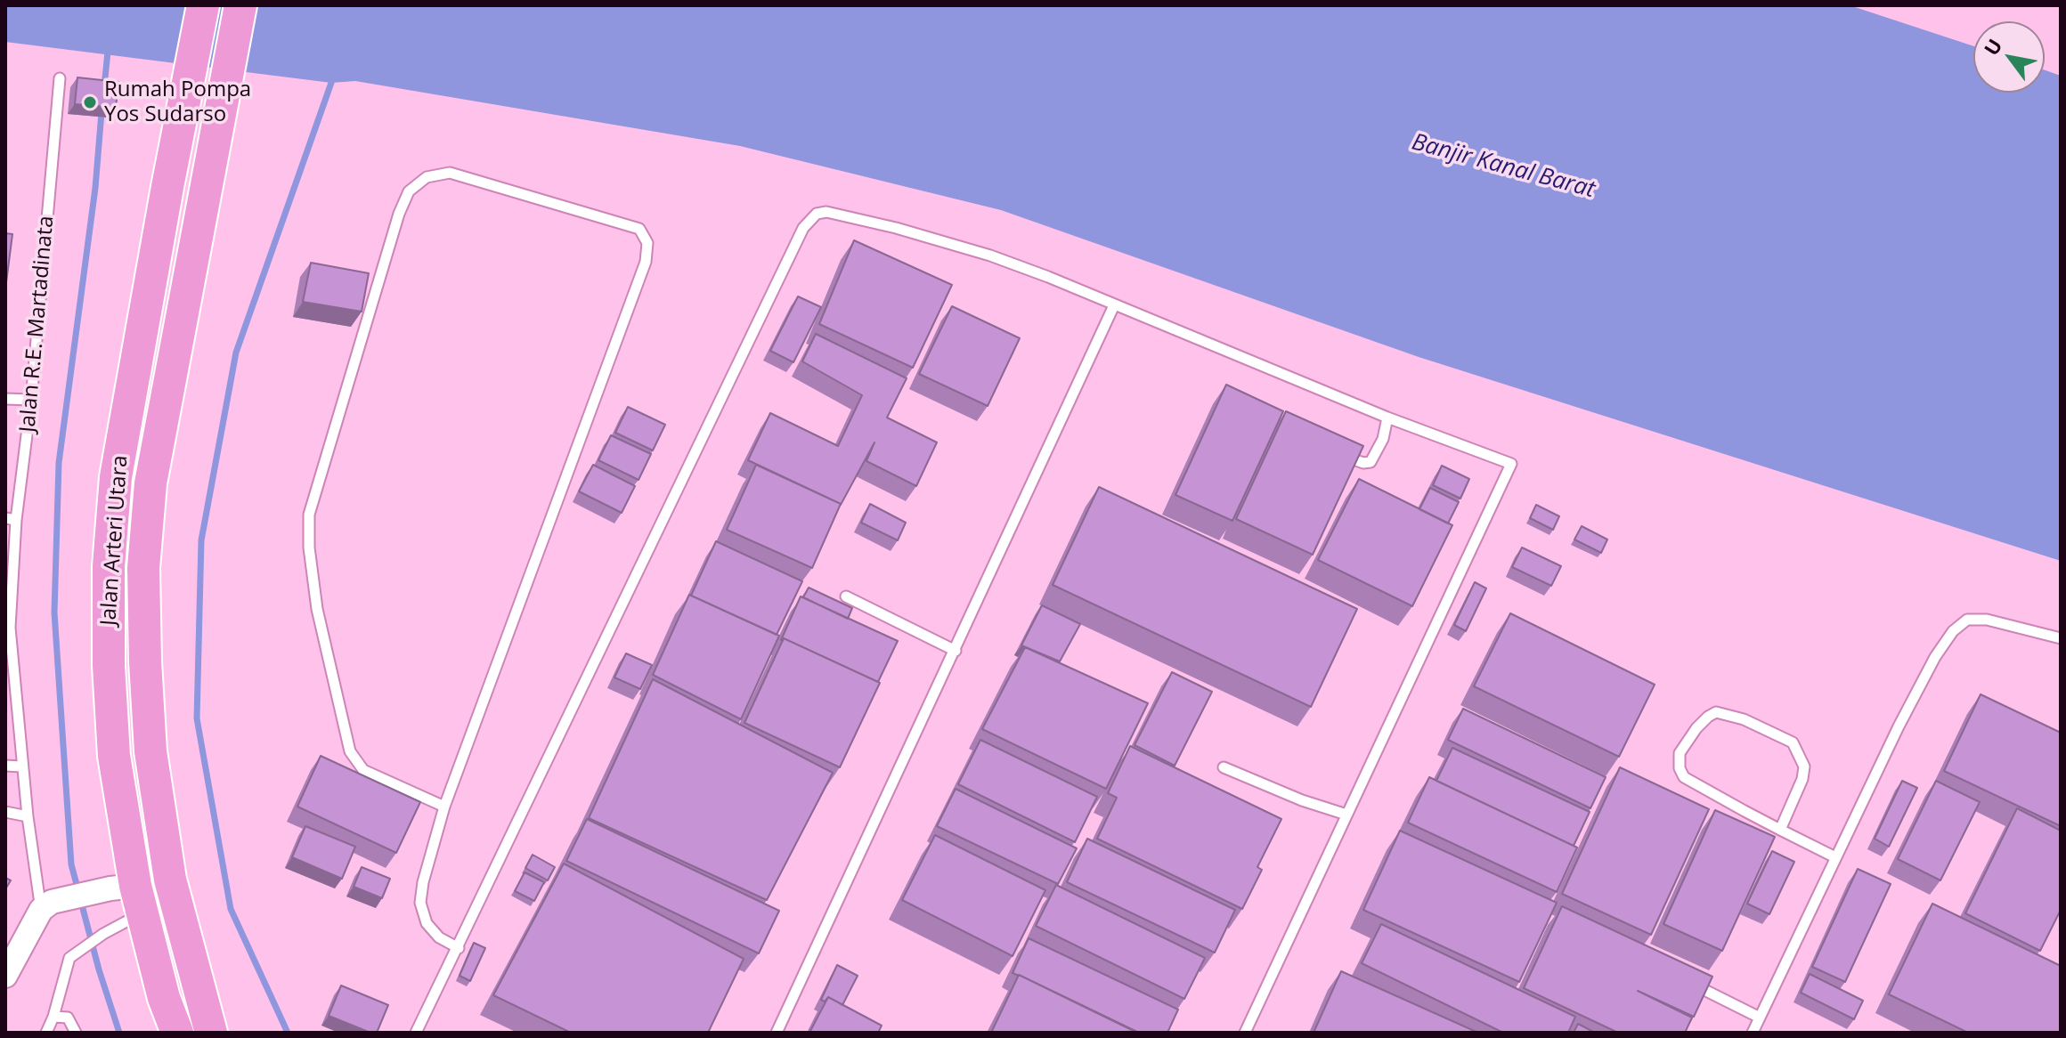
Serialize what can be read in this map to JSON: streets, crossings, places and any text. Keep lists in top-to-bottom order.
{
  "streets": {
    "highway": ["Jalan Arteri Utara"],
    "lane": ["Jalan R.E. Martadinata"]
  },
  "water": ["Banjir Kanal Barat"],
  "places": ["Rumah Pompa Yos Sudarso"],
  "north": "top left"
}
